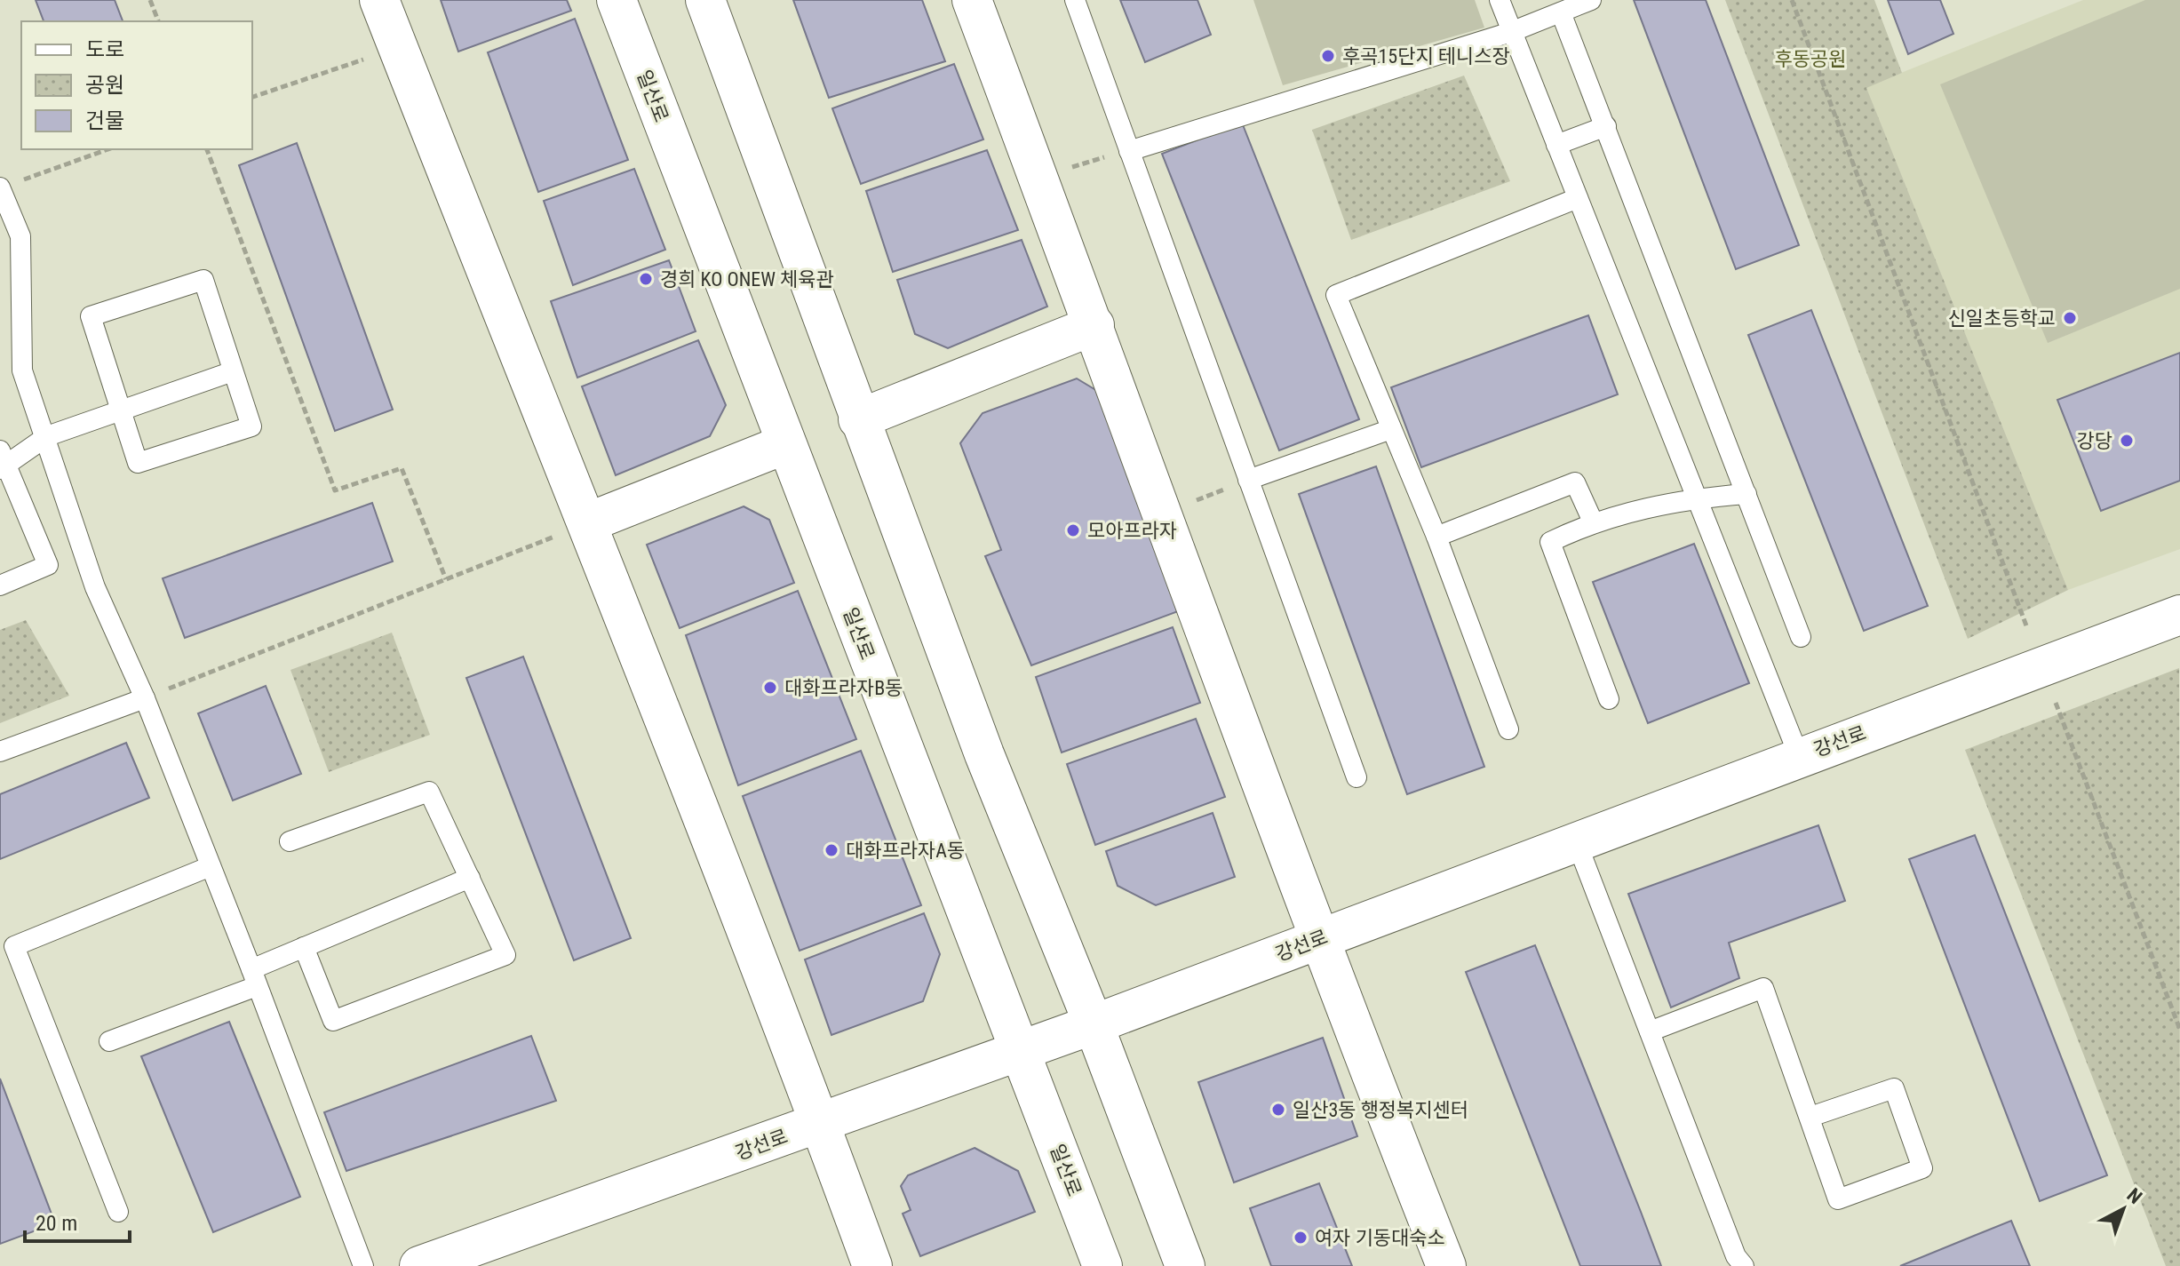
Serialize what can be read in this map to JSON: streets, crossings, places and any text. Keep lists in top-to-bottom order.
{
  "streets": {
    "main road": ["일산로", "강선로"]
  },
  "crossings": [
    ["일산로", "강선로"]
  ],
  "parks": ["후동공원"],
  "places": [
    "후곡15단지 테니스장",
    "경희 KO ONEW 체육관",
    "신일초등학교",
    "강당",
    "모아프라자",
    "대화프라자B동",
    "대화프라자A동",
    "일산3동 행정복지센터",
    "여자 기동대숙소"
  ],
  "legend": ["도로", "공원", "건물"],
  "scale_bar": "20 m",
  "north": "top right"
}
